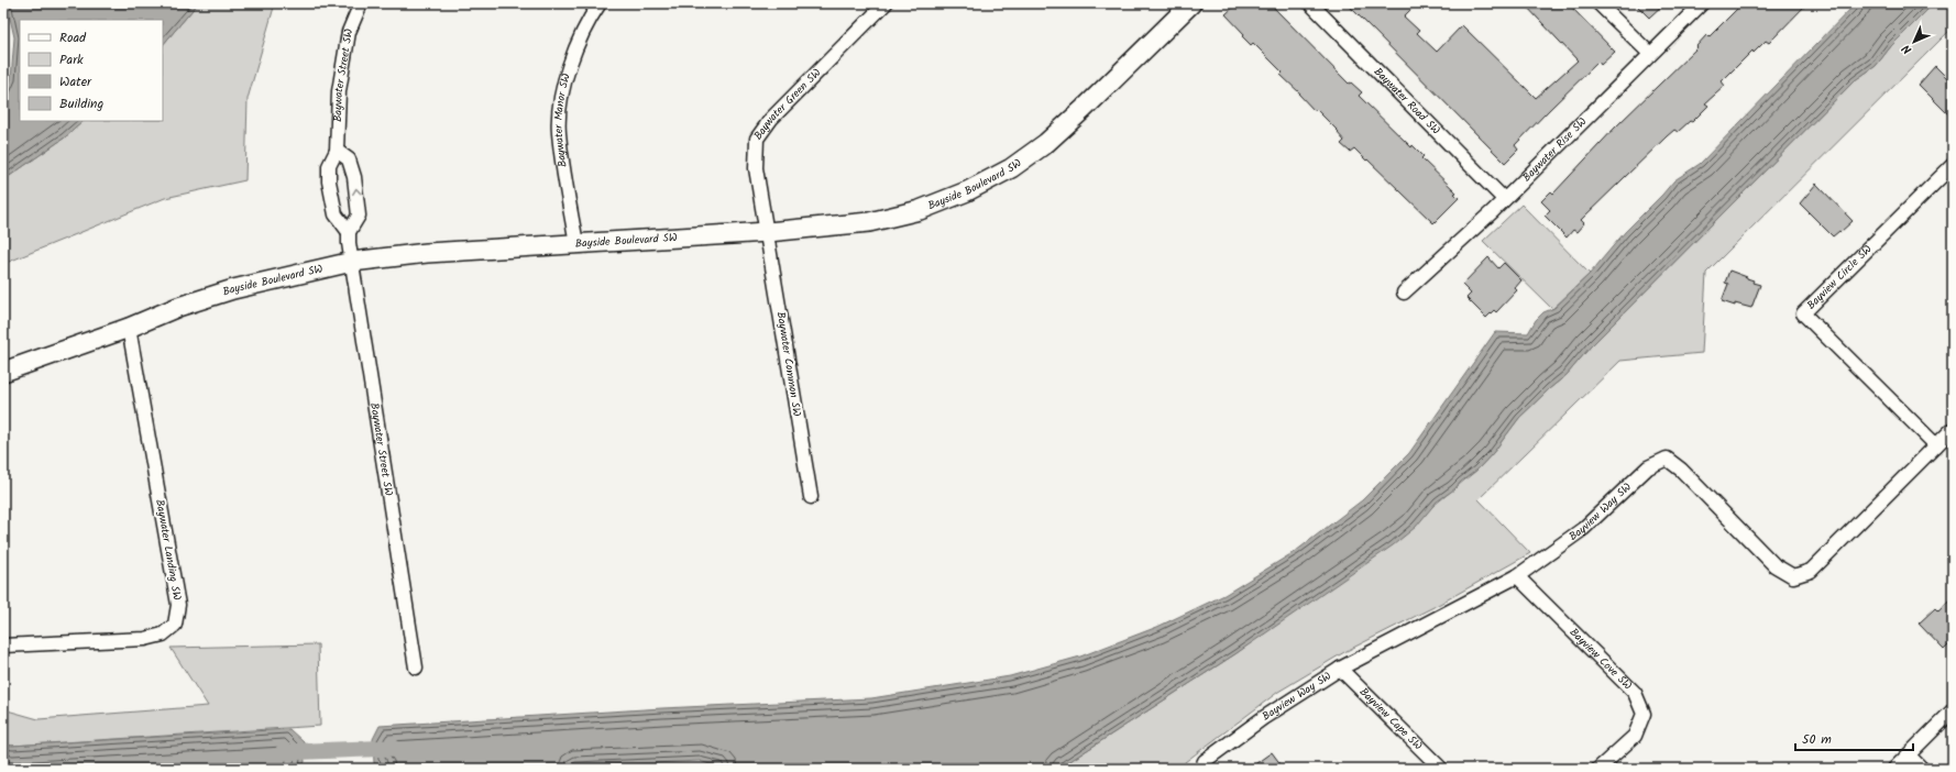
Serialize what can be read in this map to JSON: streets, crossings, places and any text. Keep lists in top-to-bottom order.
{
  "streets": {
    "street": [
      "Baywater Street SW",
      "Baywater Road SW",
      "Baywater Green SW",
      "Baywater Manor SW",
      "Baywater Rise SW",
      "Bayside Boulevard SW",
      "Bayview Circle SW",
      "Baywater Common SW",
      "Bayview Way SW",
      "Baywater Landing SW",
      "Bayview Cove SW",
      "Bayview Cape SW"
    ]
  },
  "crossings": [
    ["Baywater Street SW", "Bayside Boulevard SW"],
    ["Baywater Road SW", "Baywater Rise SW"],
    ["Baywater Green SW", "Bayside Boulevard SW"],
    ["Baywater Green SW", "Baywater Common SW"],
    ["Baywater Manor SW", "Bayside Boulevard SW"],
    ["Bayside Boulevard SW", "Baywater Common SW"],
    ["Bayside Boulevard SW", "Baywater Landing SW"],
    ["Bayview Circle SW", "Bayview Way SW"],
    ["Bayview Way SW", "Bayview Cove SW"],
    ["Bayview Way SW", "Bayview Cape SW"]
  ],
  "legend": [
    "Road",
    "Park",
    "Water",
    "Building"
  ],
  "scale_bar": "50 m",
  "north": "bottom left"
}
